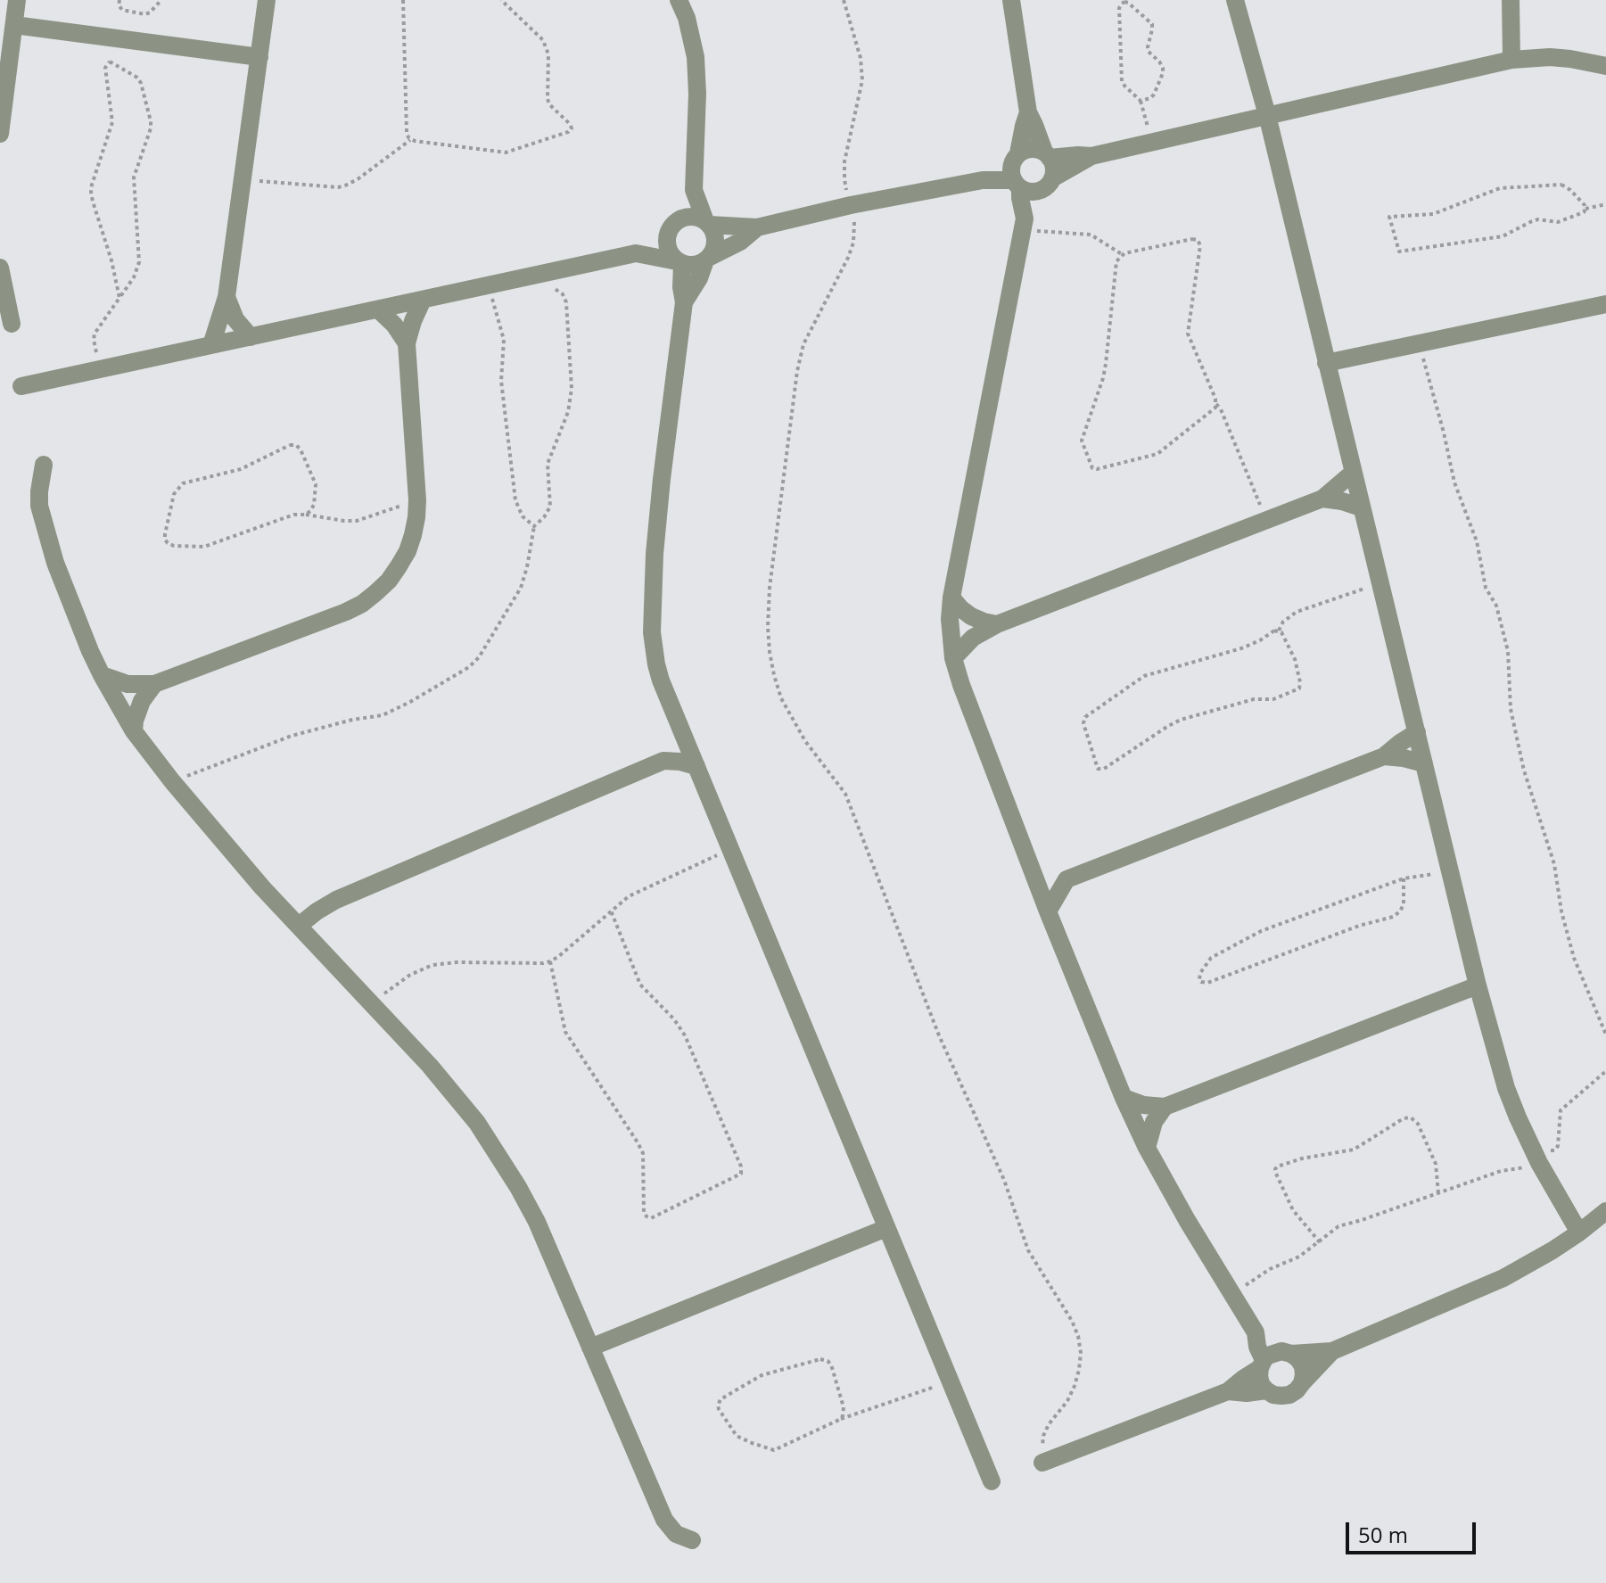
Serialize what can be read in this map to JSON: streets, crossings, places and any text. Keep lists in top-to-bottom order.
{
  "scale_bar": "50 m"
}
